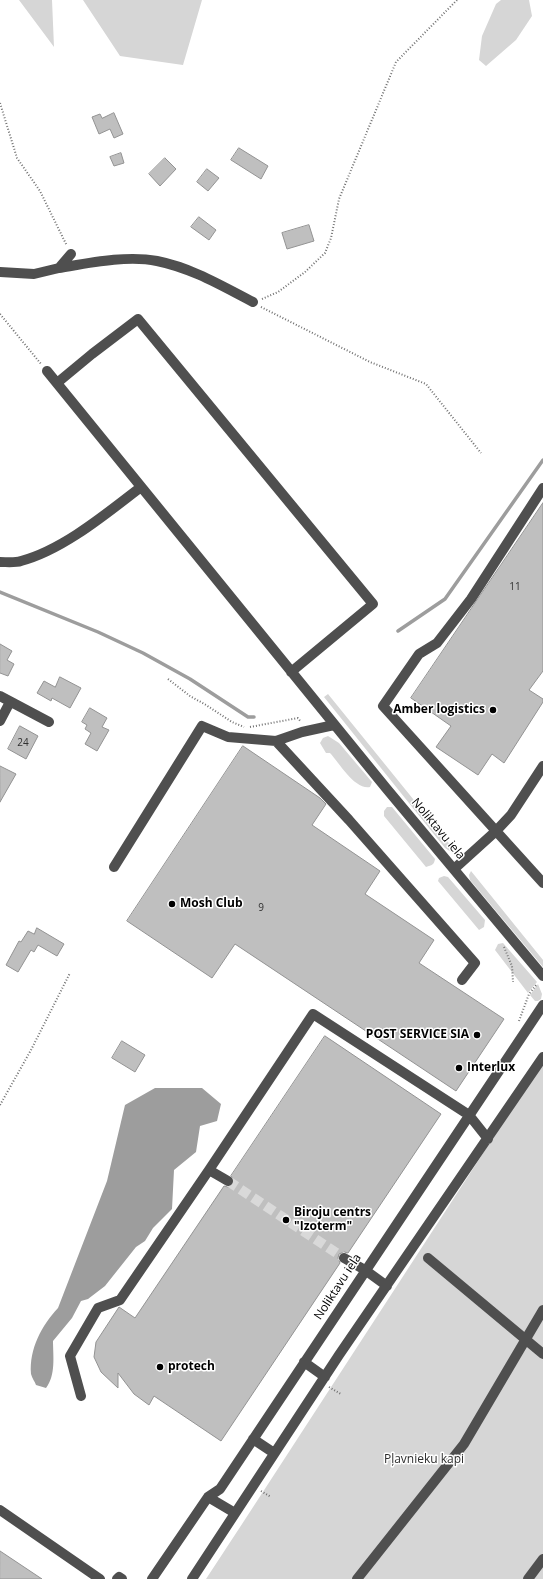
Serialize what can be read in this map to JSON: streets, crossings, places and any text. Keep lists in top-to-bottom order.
{
  "streets": {
    "street": ["Noliktavu iela"]
  },
  "parks": ["Pļavnieku kapi"],
  "places": [
    "Amber logistics",
    "Mosh Club",
    "POST SERVICE SIA",
    "Interlux",
    "Biroju centrs \"Izoterm\"",
    "protech"
  ],
  "house_numbers": ["11", "24", "9"]
}
